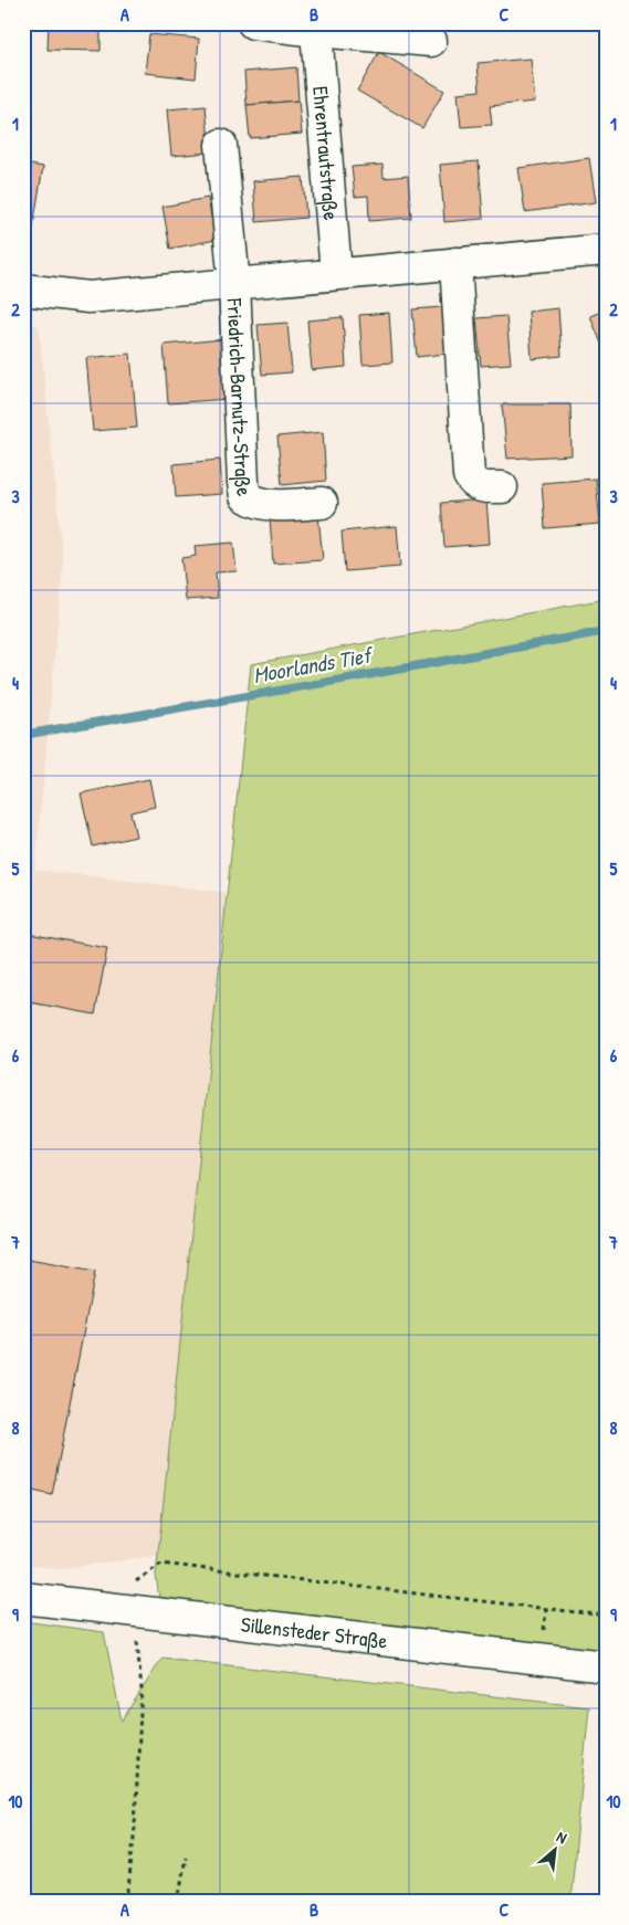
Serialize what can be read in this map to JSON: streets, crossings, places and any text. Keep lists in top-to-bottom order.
{
  "streets": {
    "street": ["Ehrentrautstraße", "Friedrich-Barnutz-Straße", "Sillensteder Straße"]
  },
  "crossings": [
    ["Ehrentrautstraße", "Friedrich-Barnutz-Straße"]
  ],
  "water": ["Moorlands Tief"],
  "north": "top right",
  "grid": {
    "columns": ["A", "B", "C"],
    "rows": [
      "1",
      "2",
      "3",
      "4",
      "5",
      "6",
      "7",
      "8",
      "9",
      "10"
    ]
  }
}
